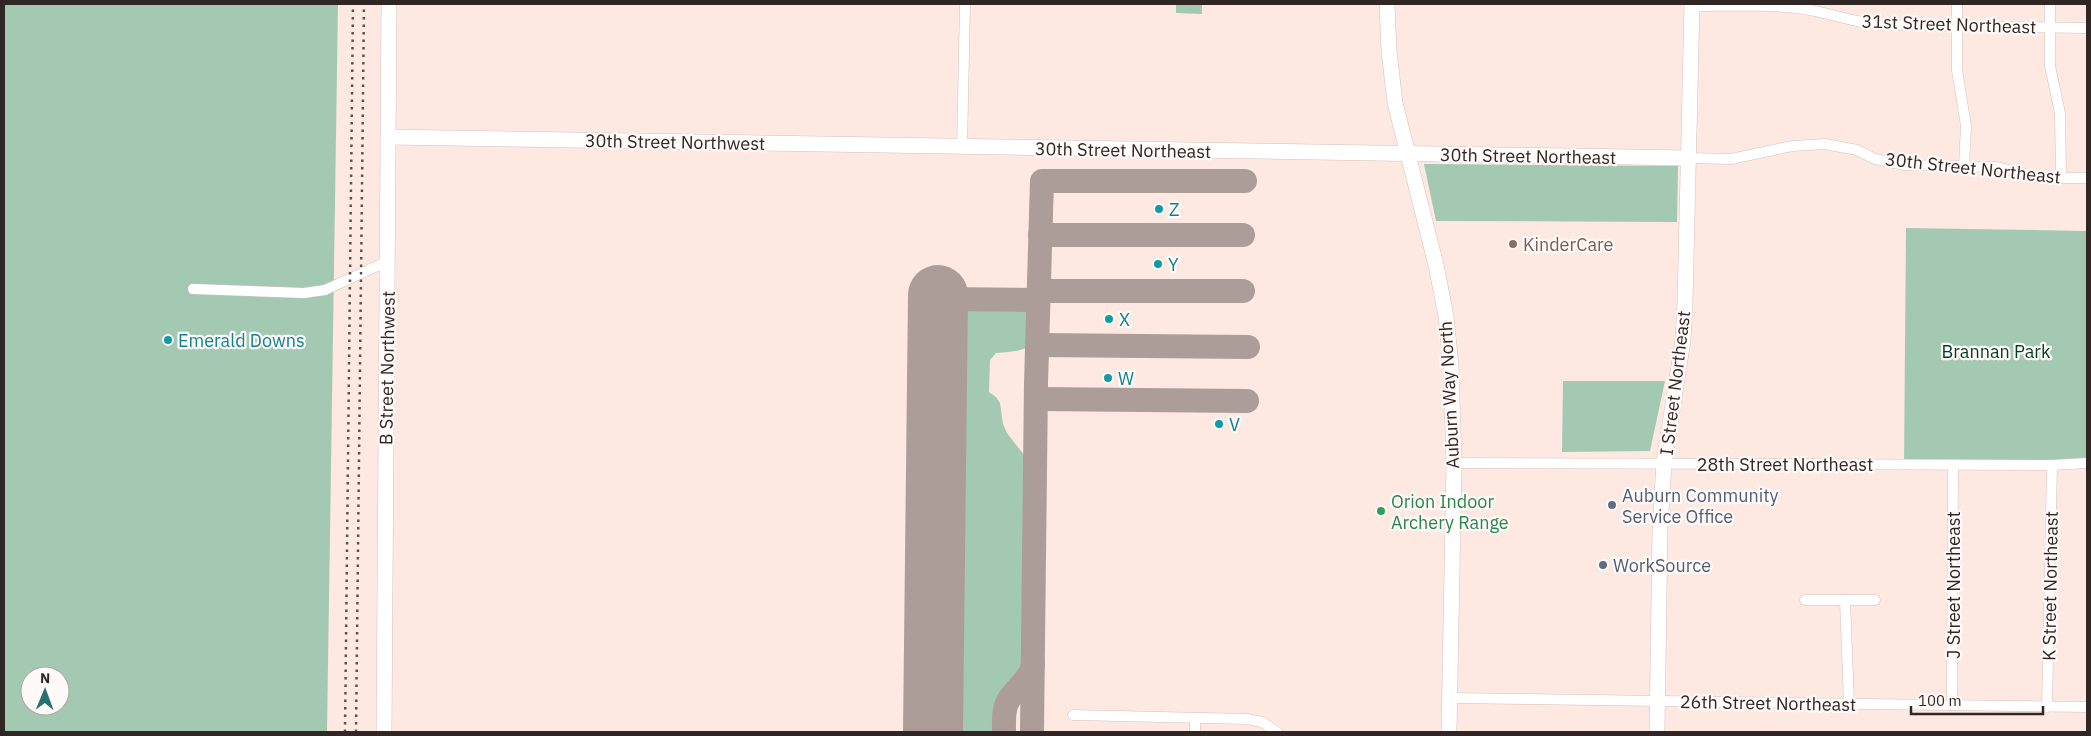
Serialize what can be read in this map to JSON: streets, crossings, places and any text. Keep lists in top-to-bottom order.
{
  "streets": {
    "street": [
      "31st Street Northeast",
      "30th Street Northwest",
      "30th Street Northeast",
      "B Street Northwest",
      "I Street Northeast",
      "Auburn Way North",
      "28th Street Northeast",
      "J Street Northeast",
      "K Street Northeast",
      "26th Street Northeast"
    ]
  },
  "crossings": [
    ["31st Street Northeast", "I Street Northeast"],
    ["30th Street Northwest", "30th Street Northeast"],
    ["30th Street Northwest", "B Street Northwest"],
    ["30th Street Northeast", "I Street Northeast"],
    ["30th Street Northeast", "Auburn Way North"],
    ["I Street Northeast", "28th Street Northeast"],
    ["I Street Northeast", "26th Street Northeast"],
    ["Auburn Way North", "28th Street Northeast"],
    ["Auburn Way North", "26th Street Northeast"],
    ["28th Street Northeast", "J Street Northeast"],
    ["28th Street Northeast", "K Street Northeast"],
    ["J Street Northeast", "26th Street Northeast"],
    ["K Street Northeast", "26th Street Northeast"]
  ],
  "parks": ["Brannan Park"],
  "places": [
    "Z",
    "KinderCare",
    "Y",
    "X",
    "Emerald Downs",
    "W",
    "V",
    "Auburn Community Service Office",
    "Orion Indoor Archery Range",
    "WorkSource"
  ],
  "scale_bar": "100 m",
  "north": "top"
}
